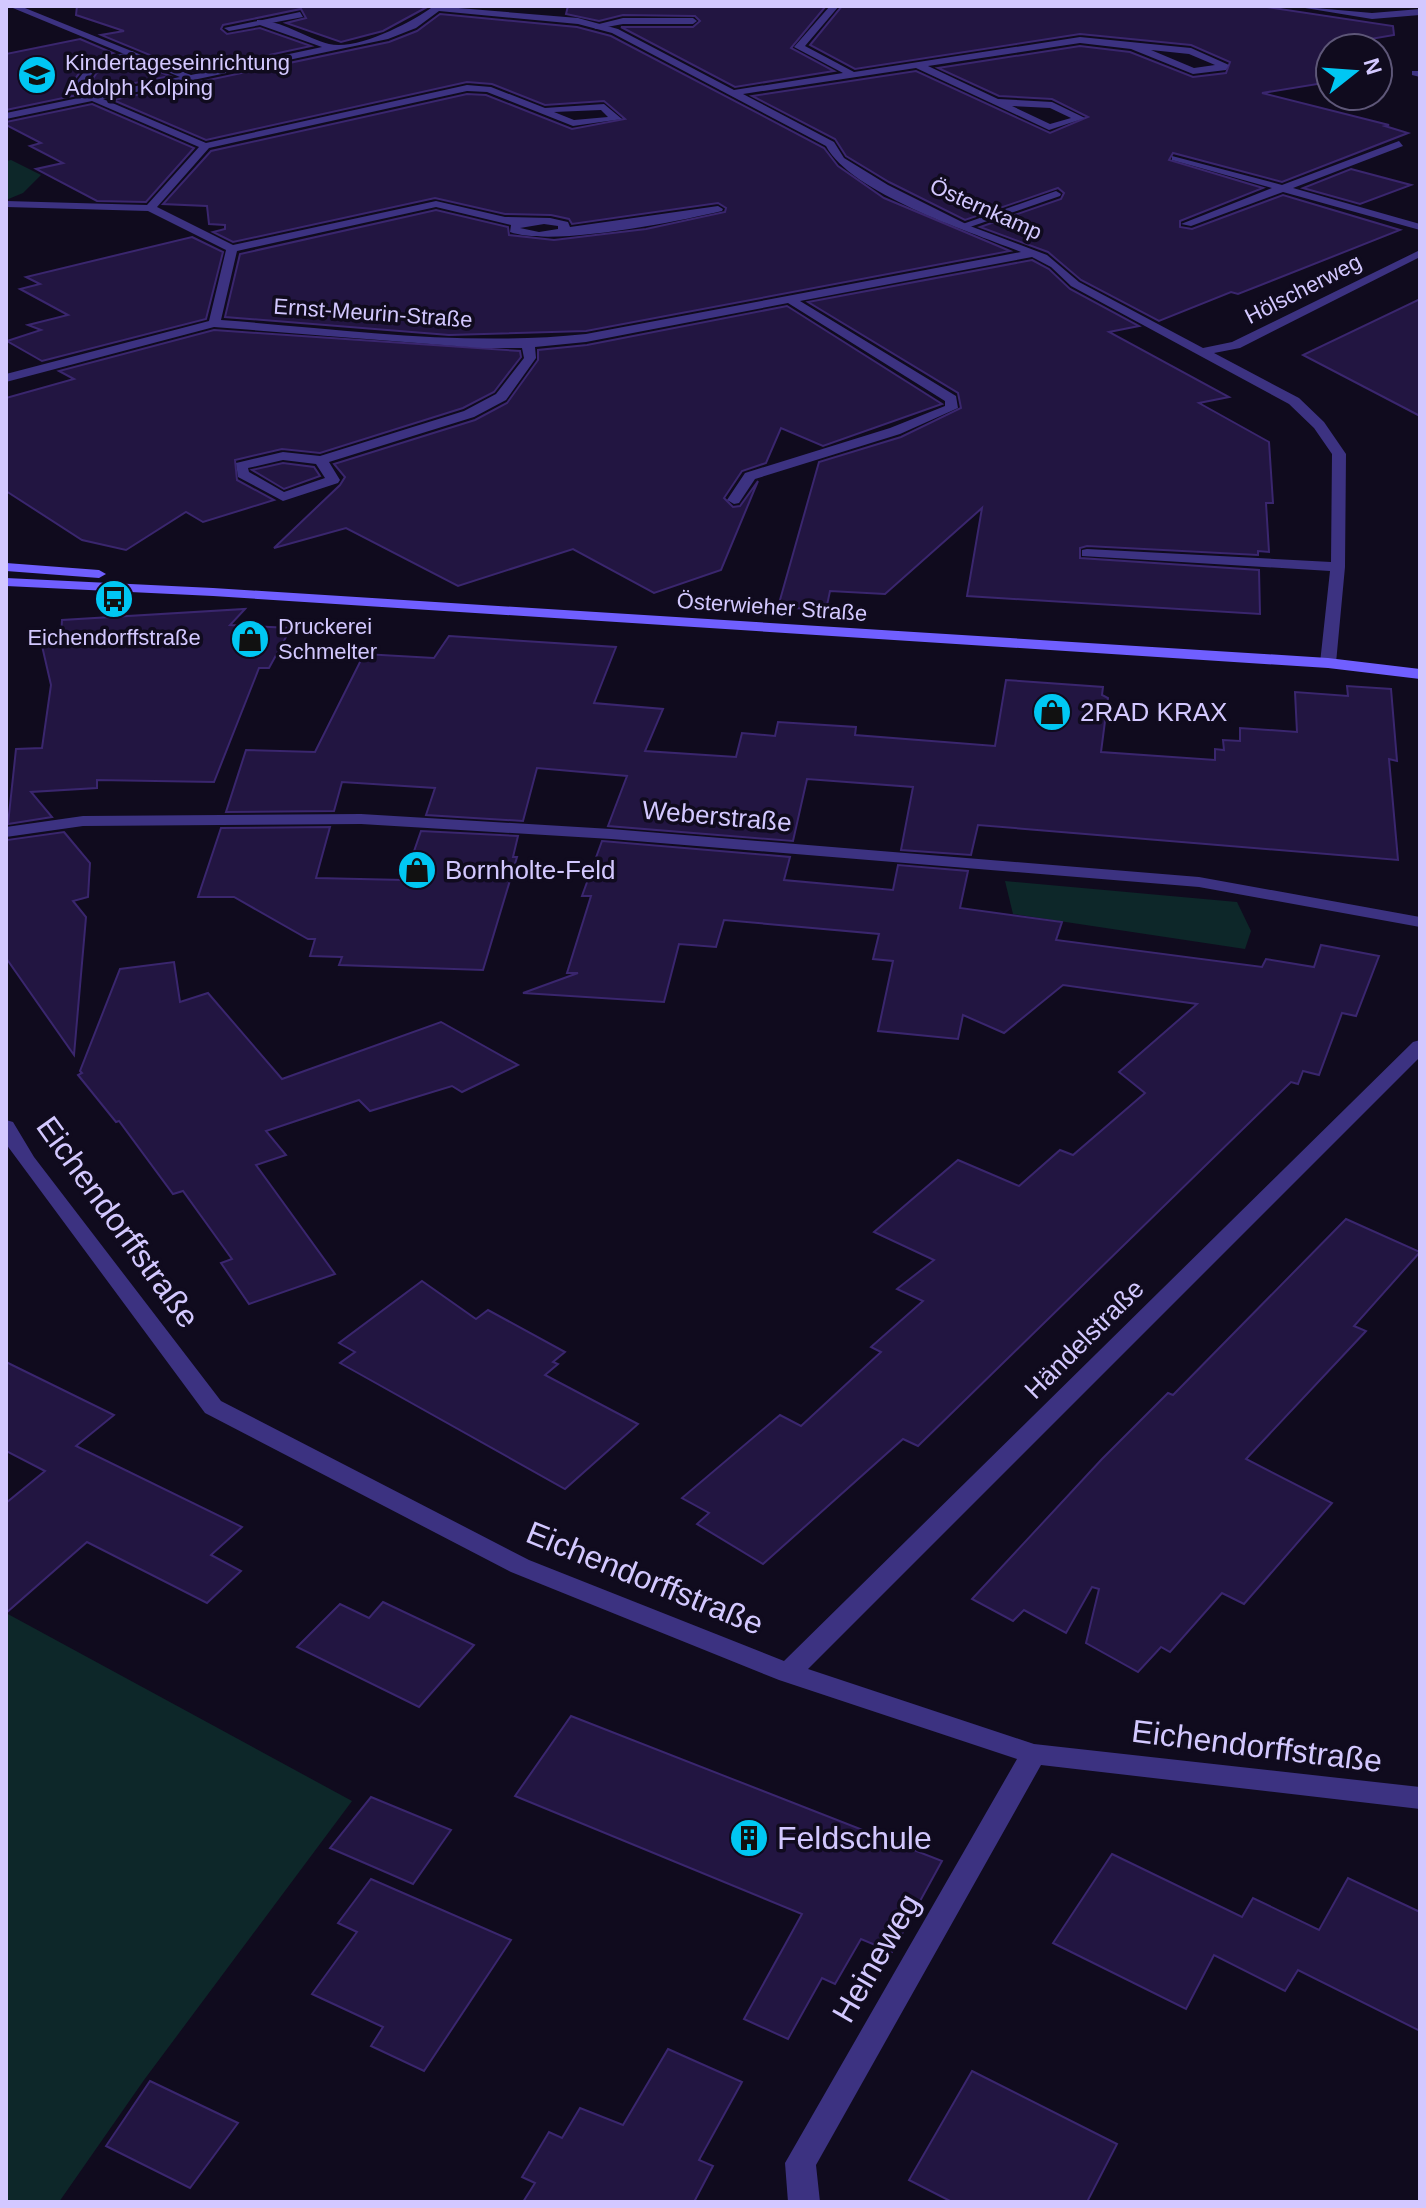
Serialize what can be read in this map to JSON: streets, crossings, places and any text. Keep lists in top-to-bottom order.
{
  "streets": {
    "street": [
      "Östernkamp",
      "Hölscherweg",
      "Ernst-Meurin-Straße",
      "Österwieher Straße",
      "Weberstraße",
      "Eichendorffstraße",
      "Händelstraße",
      "Heineweg"
    ]
  },
  "crossings": [
    ["Östernkamp", "Hölscherweg"],
    ["Östernkamp", "Ernst-Meurin-Straße"],
    ["Östernkamp", "Österwieher Straße"],
    ["Eichendorffstraße", "Händelstraße"],
    ["Eichendorffstraße", "Heineweg"]
  ],
  "places": {
    "school or university": ["Kindertageseinrichtung Adolph Kolping"],
    "bus stop": ["Eichendorffstraße"],
    "shop": ["Druckerei Schmelter", "2RAD KRAX", "Bornholte-Feld"],
    "building": ["Feldschule"]
  },
  "north": "right"
}
